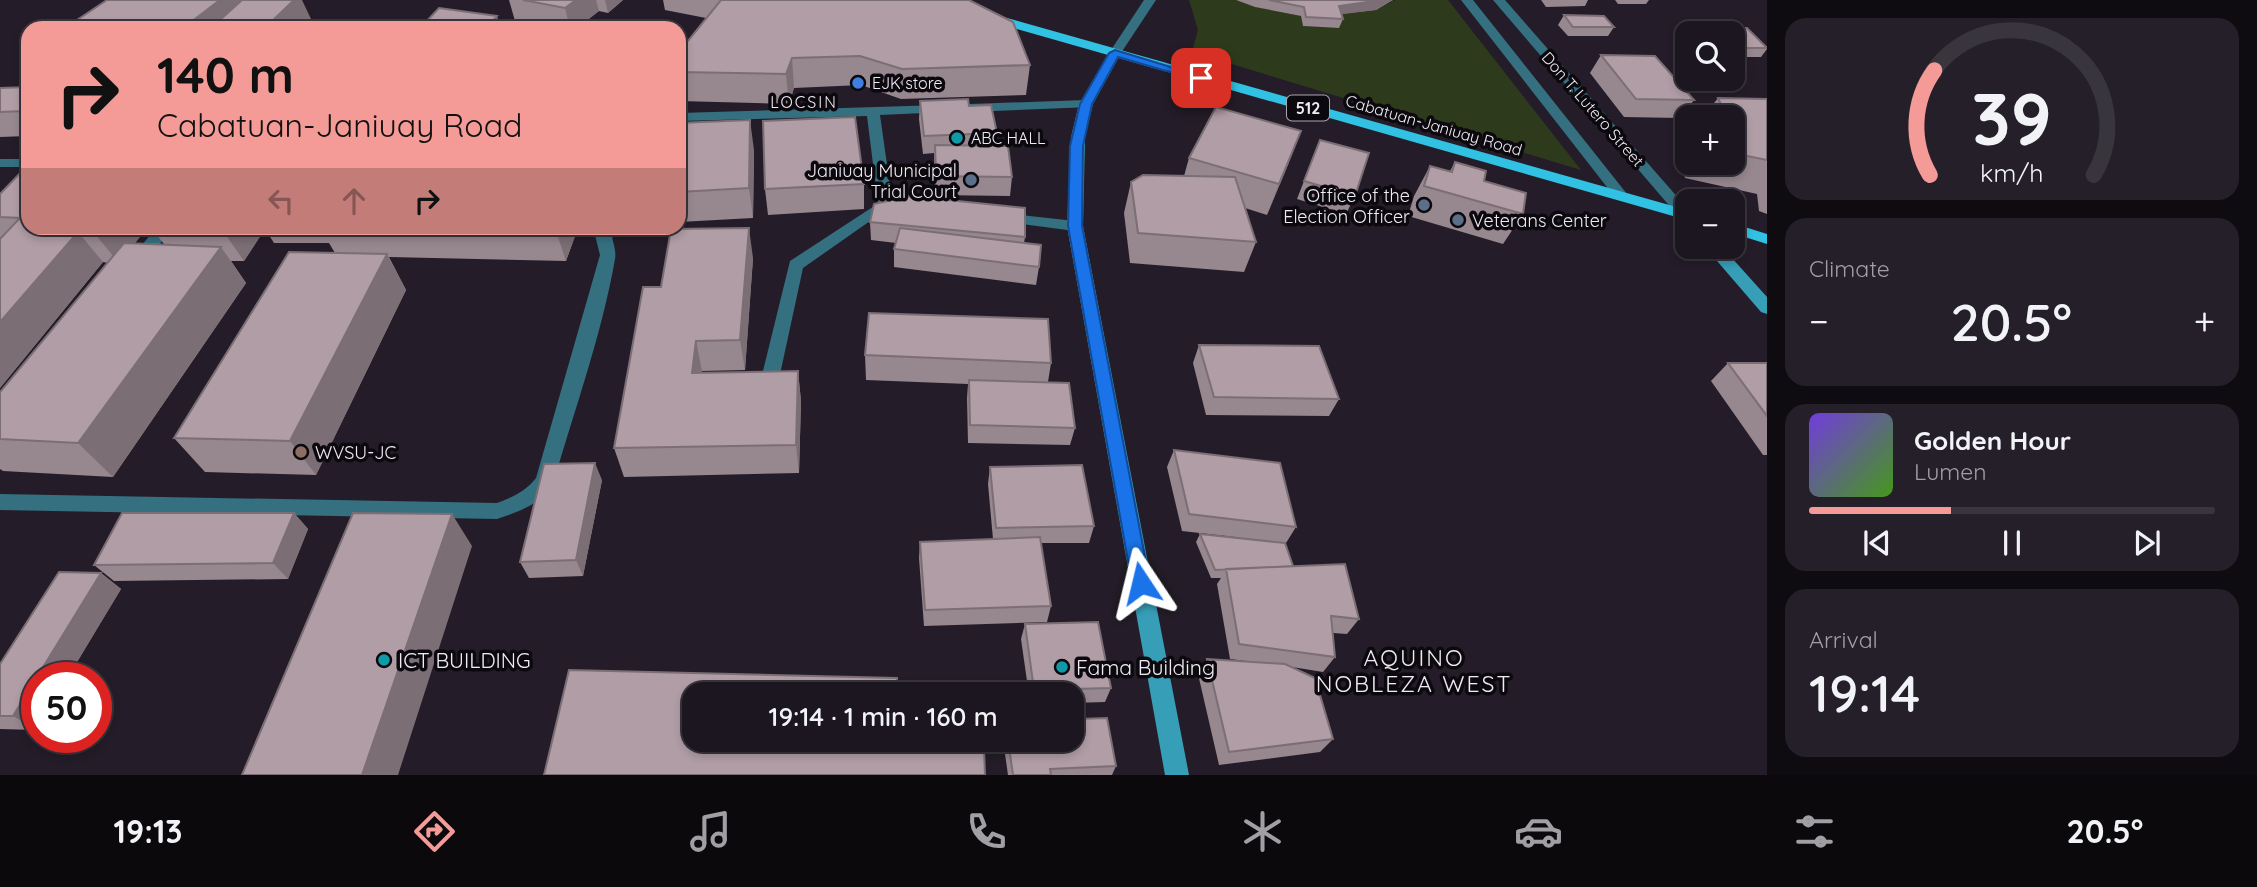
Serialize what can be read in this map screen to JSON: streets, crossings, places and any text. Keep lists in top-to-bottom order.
{
  "streets": {
    "main road": ["512", "Cabatuan-Janiuay Road"],
    "street": ["Don T. Lutero Street"]
  },
  "crossings": [
    ["Don T. Lutero Street", "Cabatuan-Janiuay Road"]
  ],
  "districts": ["LOCSIN", "AQUINO NOBLEZA WEST"],
  "places": [
    "EJK store",
    "ABC HALL",
    "Janiuay Municipal Trial Court",
    "Office of the Election Officer",
    "Veterans Center",
    "WVSU-JC",
    "ICT BUILDING",
    "Fama Building"
  ],
  "page": {
    "map_buttons": ["+", "−"],
    "turn": ["140 m", "Cabatuan-Janiuay Road"],
    "tile": [
      "Climate",
      ["Arrival", "19:14"]
    ],
    "heat": ["−", "20.5°", "+"],
    "song": ["Golden Hour", "Lumen"],
    "limit": "50",
    "trip": "19:14 · 1 min · 160 m",
    "tabs": ["19:13", "20.5°"],
    "gauge": ["39", "km/h"]
  }
}
